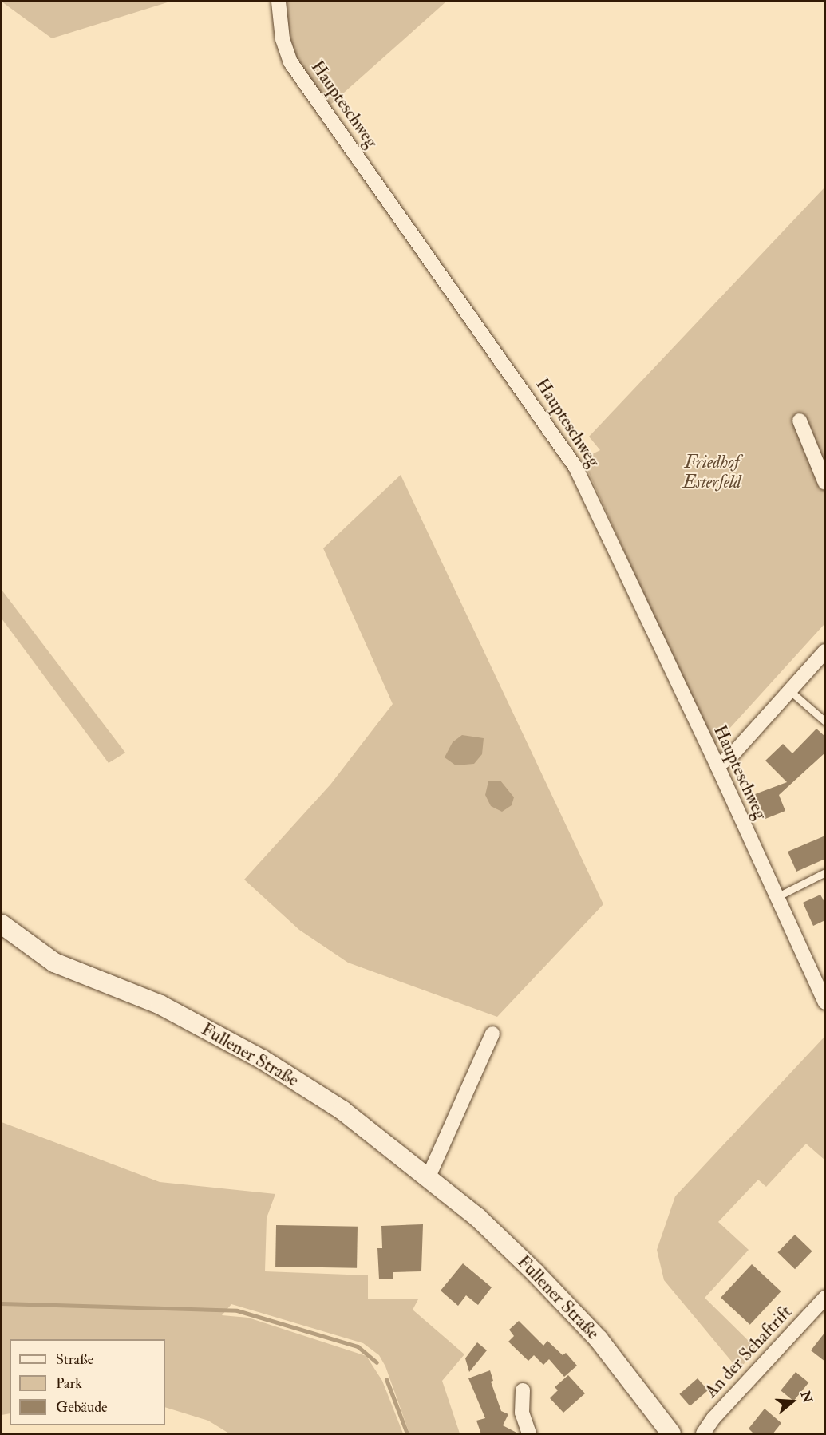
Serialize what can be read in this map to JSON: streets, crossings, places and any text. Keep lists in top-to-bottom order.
{
  "streets": {
    "main road": ["Fullener Straße"],
    "street": ["Haupteschweg", "An der Schaftrift"]
  },
  "parks": ["Friedhof Esterfeld"],
  "legend": ["Straße", "Park", "Gebäude"],
  "north": "right"
}
